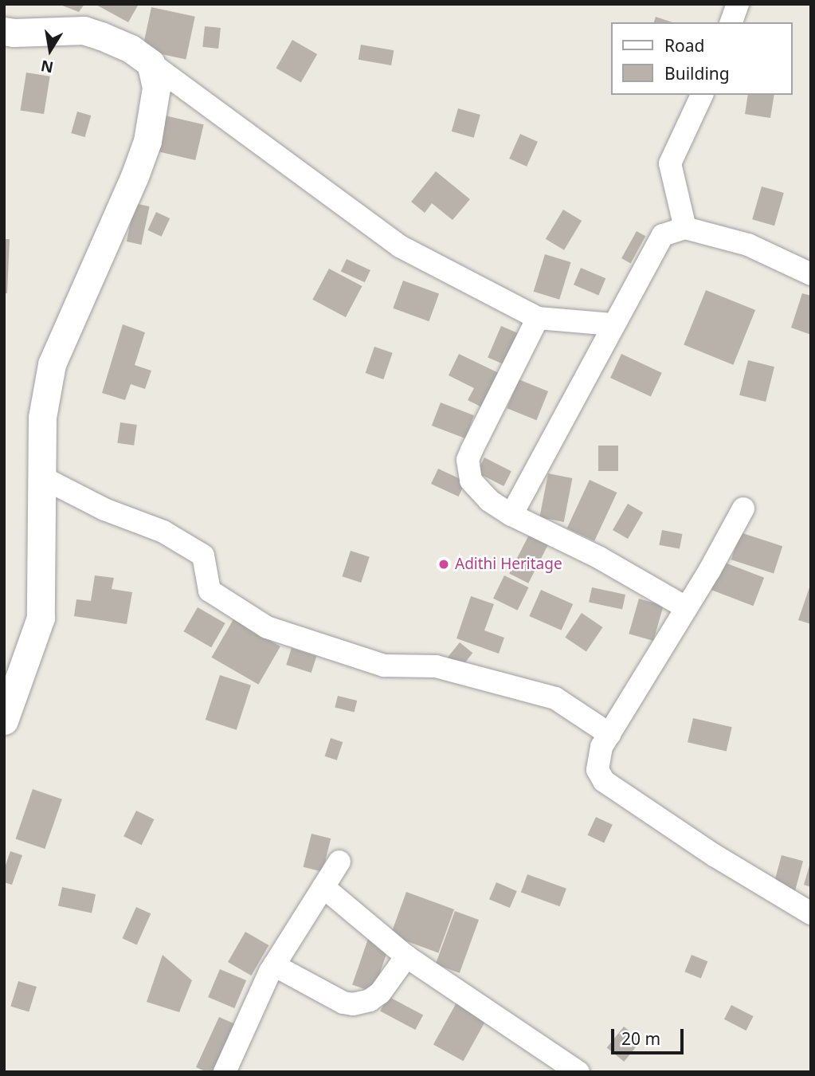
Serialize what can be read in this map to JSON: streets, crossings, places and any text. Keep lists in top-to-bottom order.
{
  "places": ["Adithi Heritage"],
  "legend": ["Road", "Building"],
  "scale_bar": "20 m",
  "north": "bottom"
}
